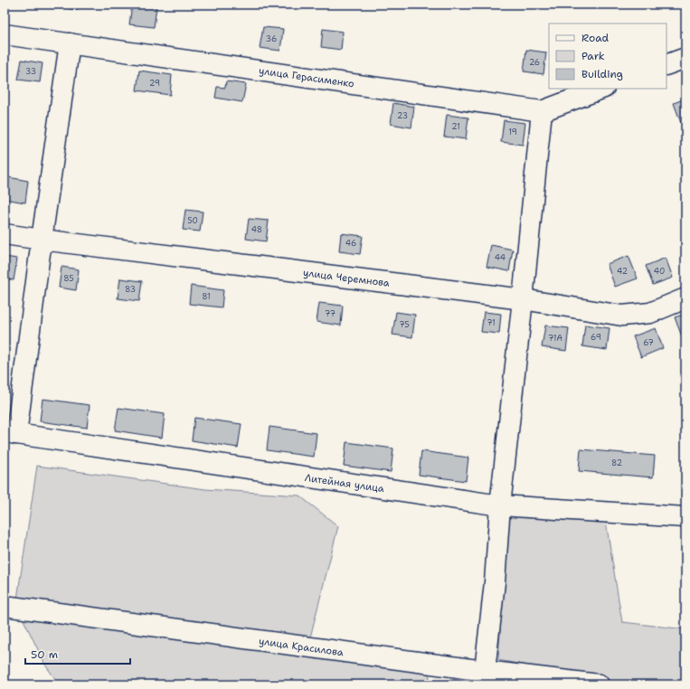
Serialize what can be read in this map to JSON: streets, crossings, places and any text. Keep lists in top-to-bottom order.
{
  "streets": {
    "street": [
      "улица Герасименко",
      "улица Черемнова",
      "Литейная улица",
      "улица Красилова"
    ]
  },
  "house_numbers": [
    "36",
    "26",
    "33",
    "29",
    "23",
    "21",
    "19",
    "50",
    "48",
    "46",
    "44",
    "42",
    "40",
    "85",
    "83",
    "81",
    "77",
    "71",
    "75",
    "69",
    "71А",
    "67",
    "82"
  ],
  "legend": ["Road", "Park", "Building"],
  "scale_bar": "50 m"
}
